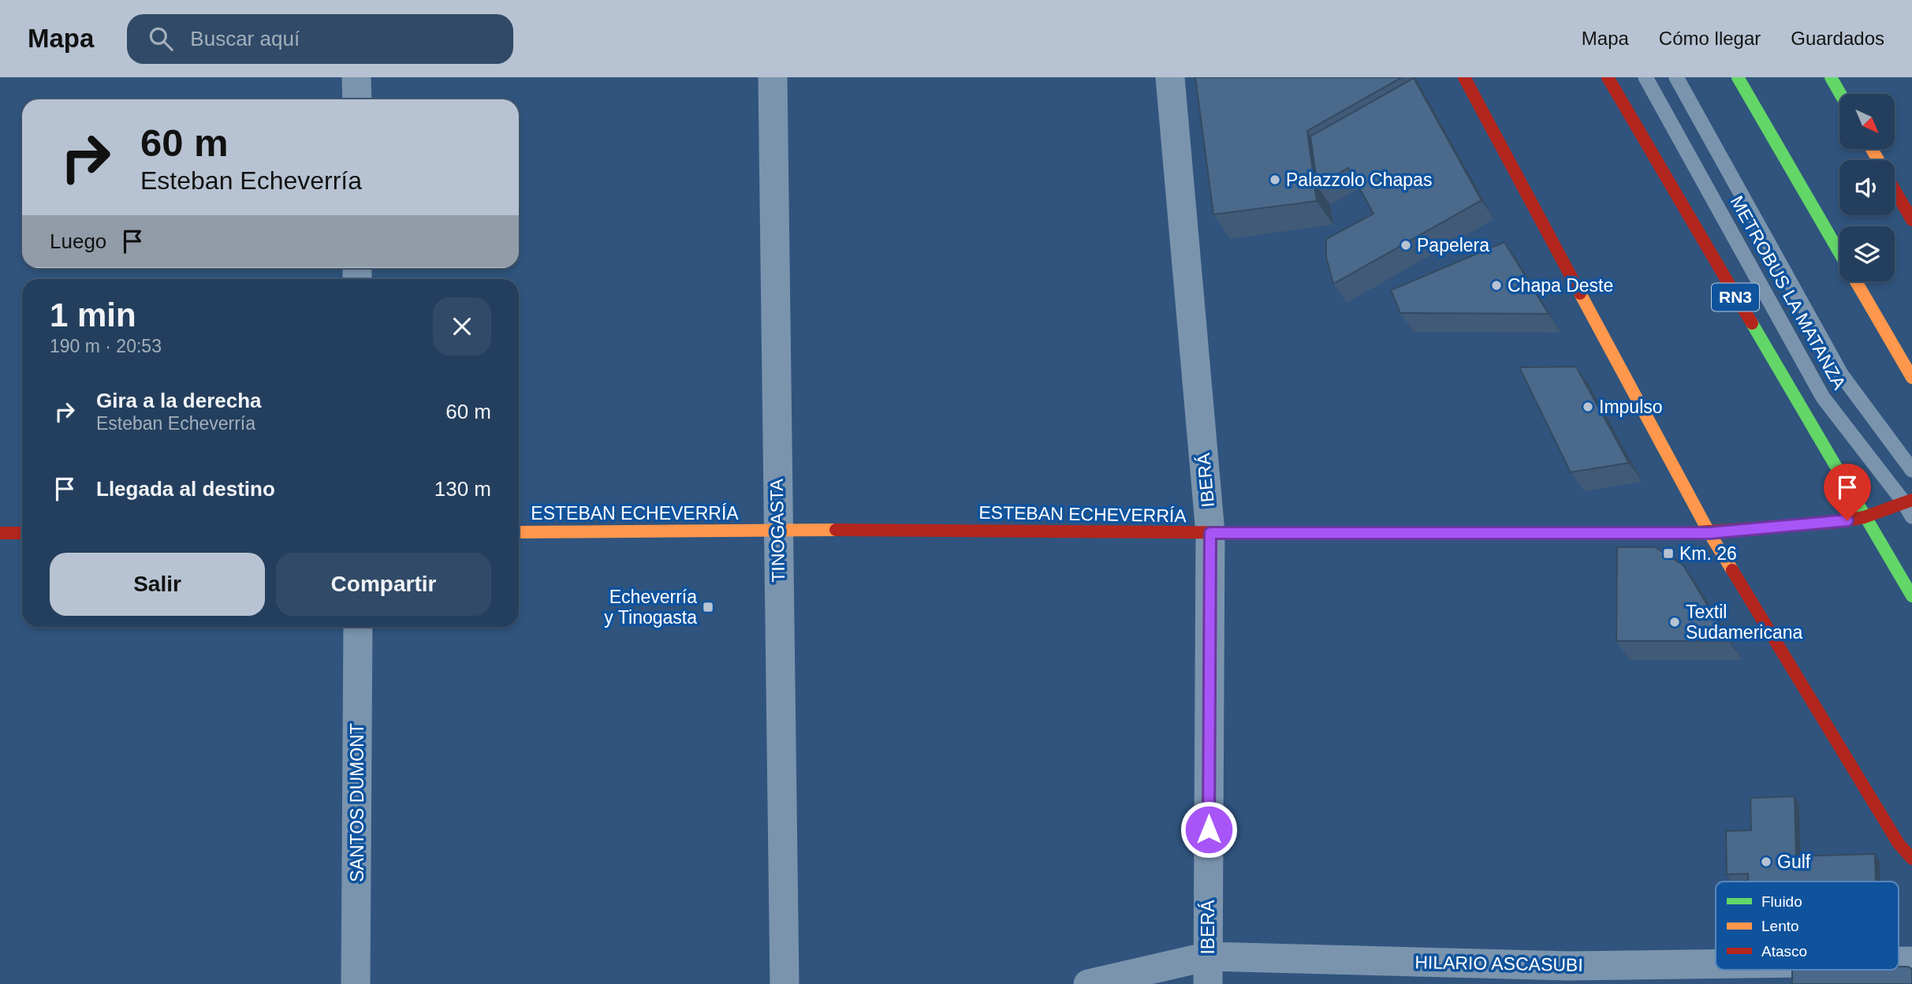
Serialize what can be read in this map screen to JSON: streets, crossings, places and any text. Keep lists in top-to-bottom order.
{
  "streets": {
    "main road": ["RN3", "ESTEBAN ECHEVERRÍA"],
    "street": [
      "IBERÁ",
      "TINOGASTA",
      "SANTOS DUMONT",
      "HILARIO ASCASUBI"
    ],
    "lane": ["METROBUS LA MATANZA"]
  },
  "crossings": [
    ["METROBUS LA MATANZA", "ESTEBAN ECHEVERRÍA"],
    ["RN3", "ESTEBAN ECHEVERRÍA"],
    ["IBERÁ", "ESTEBAN ECHEVERRÍA"],
    ["IBERÁ", "HILARIO ASCASUBI"],
    ["ESTEBAN ECHEVERRÍA", "TINOGASTA"]
  ],
  "places": {
    "other": [
      "Palazzolo Chapas",
      "Papelera",
      "Chapa Deste",
      "Impulso",
      "Textil Sudamericana",
      "Gulf"
    ],
    "transit": ["Km. 26", "Echeverría y Tinogasta"]
  },
  "legend": ["Fluido", "Lento", "Atasco"],
  "north": "bottom right",
  "page": {
    "header": "Mapa",
    "search": "Buscar aquí",
    "nav": ["Mapa", "Cómo llegar", "Guardados"],
    "turn": ["60 m", "Esteban Echeverría"],
    "then": "Luego",
    "heading": ["1 min", "190 m · 20:53"],
    "list": [
      {
        "name": "Gira a la derecha",
        "note": "Esteban Echeverría",
        "value": "60 m"
      },
      {
        "name": "Llegada al destino",
        "value": "130 m"
      }
    ],
    "buttons": ["Salir", "Compartir"]
  }
}
